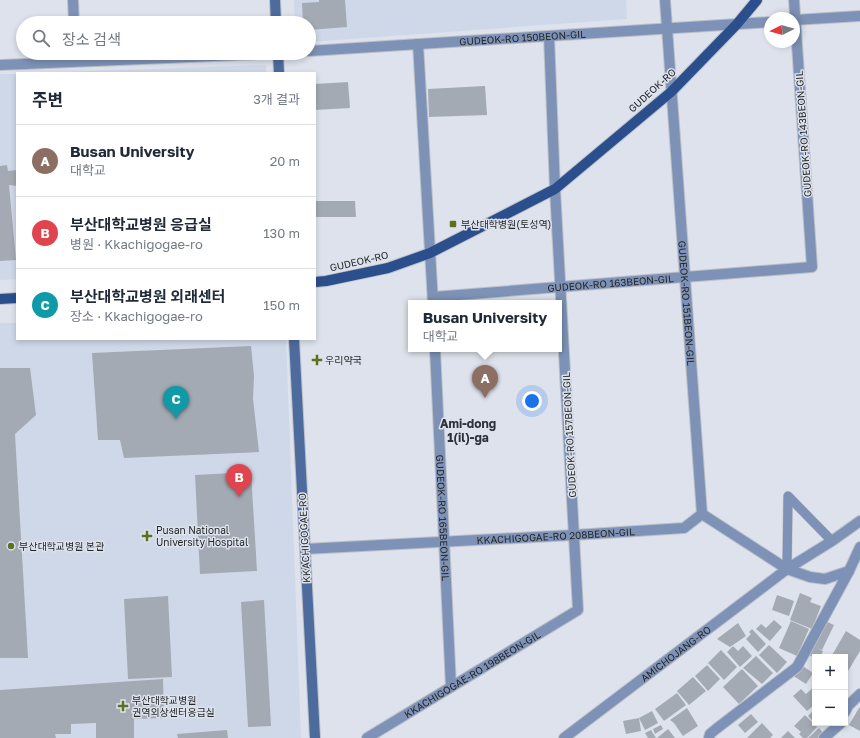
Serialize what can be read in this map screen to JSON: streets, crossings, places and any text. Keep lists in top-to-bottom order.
{
  "streets": {
    "main road": ["GUDEOK-RO", "KKACHIGOGAE-RO"],
    "street": [
      "GUDEOK-RO 150BEON-GIL",
      "GUDEOK-RO 143BEON-GIL",
      "GUDEOK-RO 163BEON-GIL",
      "GUDEOK-RO 151BEON-GIL",
      "GUDEOK-RO 157BEON-GIL",
      "GUDEOK-RO 165BEON-GIL",
      "KKACHIGOGAE-RO 208BEON-GIL",
      "AMICHOJANG-RO",
      "KKACHIGOGAE-RO 198BEON-GIL"
    ]
  },
  "crossings": [
    ["GUDEOK-RO 150BEON-GIL", "GUDEOK-RO"],
    ["GUDEOK-RO 150BEON-GIL", "GUDEOK-RO 151BEON-GIL"],
    ["GUDEOK-RO", "GUDEOK-RO 151BEON-GIL"],
    ["GUDEOK-RO", "GUDEOK-RO 157BEON-GIL"],
    ["GUDEOK-RO 143BEON-GIL", "GUDEOK-RO 163BEON-GIL"],
    ["GUDEOK-RO 163BEON-GIL", "GUDEOK-RO 151BEON-GIL"],
    ["GUDEOK-RO 163BEON-GIL", "GUDEOK-RO 157BEON-GIL"],
    ["GUDEOK-RO 151BEON-GIL", "KKACHIGOGAE-RO 208BEON-GIL"],
    ["GUDEOK-RO 157BEON-GIL", "KKACHIGOGAE-RO 208BEON-GIL"],
    ["GUDEOK-RO 157BEON-GIL", "KKACHIGOGAE-RO 198BEON-GIL"],
    ["GUDEOK-RO 165BEON-GIL", "KKACHIGOGAE-RO 208BEON-GIL"],
    ["GUDEOK-RO 165BEON-GIL", "KKACHIGOGAE-RO 198BEON-GIL"],
    ["KKACHIGOGAE-RO 208BEON-GIL", "KKACHIGOGAE-RO"]
  ],
  "districts": ["Ami-dong 1(il)-ga"],
  "places": {
    "transit": ["부산대학병원(토성역)"],
    "health": ["우리약국", "Pusan National University Hospital", "부산대학교병원 권역외상센터응급실"],
    "other": ["부산대학교병원 본관"]
  },
  "north": "left",
  "page": {
    "search": "장소 검색",
    "heading": ["주변", "3개 결과"],
    "list": [
      {
        "mark": "A",
        "name": "Busan University",
        "note": "대학교",
        "value": "20 m"
      },
      {
        "mark": "B",
        "name": "부산대학교병원 응급실",
        "note": "병원 · Kkachigogae-ro",
        "value": "130 m"
      },
      {
        "mark": "C",
        "name": "부산대학교병원 외래센터",
        "note": "장소 · Kkachigogae-ro",
        "value": "150 m"
      }
    ],
    "popup": ["Busan University", "대학교"],
    "pins": ["A", "C", "B"],
    "map_buttons": ["+", "−"]
  }
}
